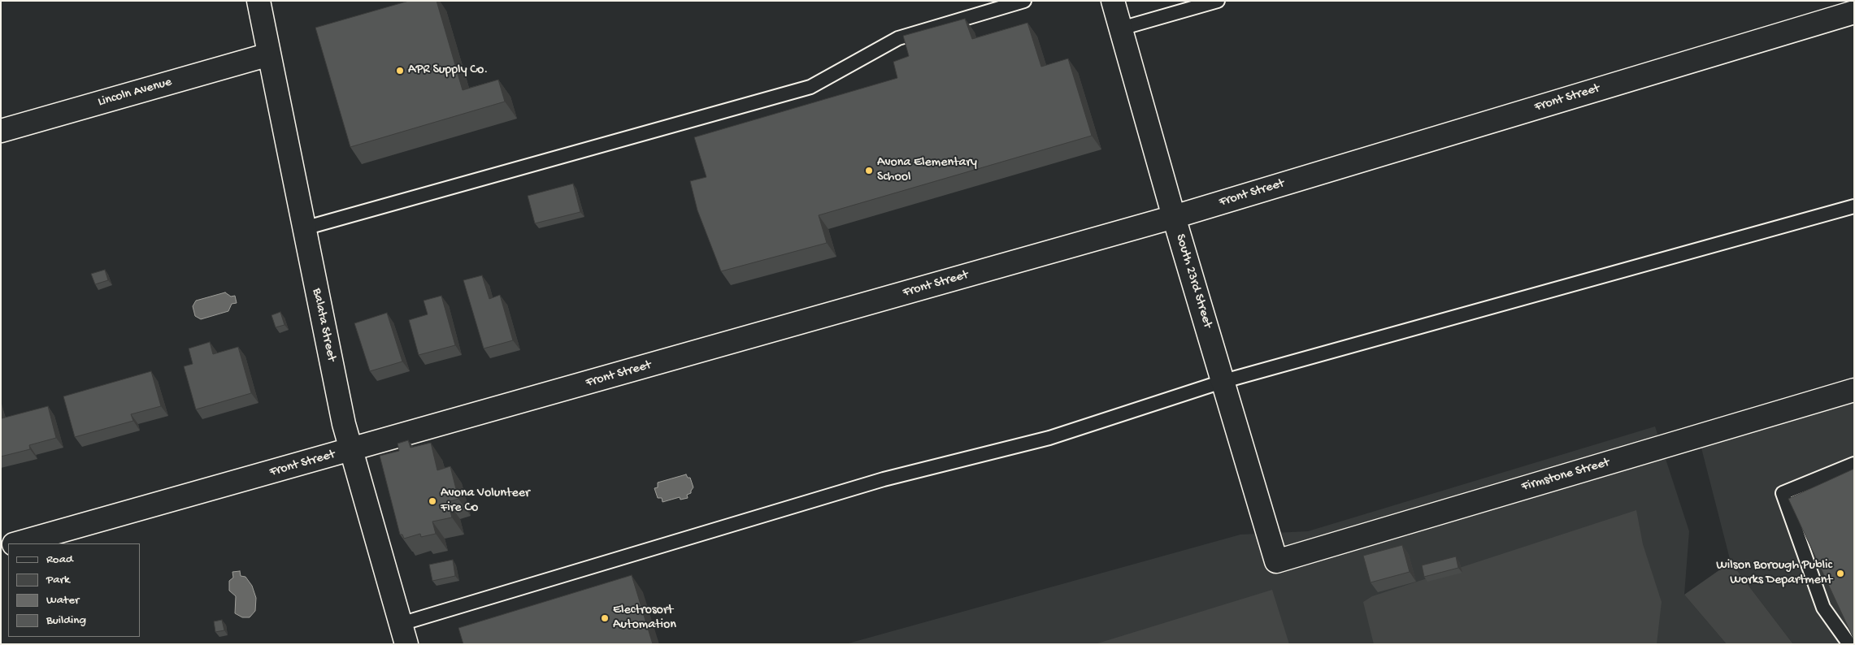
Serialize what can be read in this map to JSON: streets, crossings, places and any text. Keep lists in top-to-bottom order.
{
  "streets": {
    "street": [
      "Lincoln Avenue",
      "Front Street",
      "South 23rd Street",
      "Balata Street",
      "Firmstone Street"
    ]
  },
  "crossings": [
    ["Lincoln Avenue", "Balata Street"],
    ["Front Street", "South 23rd Street"],
    ["Front Street", "Balata Street"],
    ["South 23rd Street", "Firmstone Street"]
  ],
  "places": [
    "APR Supply Co.",
    "Avona Elementary School",
    "Avona Volunteer Fire Co",
    "Wilson Borough Public Works Department",
    "Electrosort Automation"
  ],
  "legend": [
    "Road",
    "Park",
    "Water",
    "Building"
  ]
}
